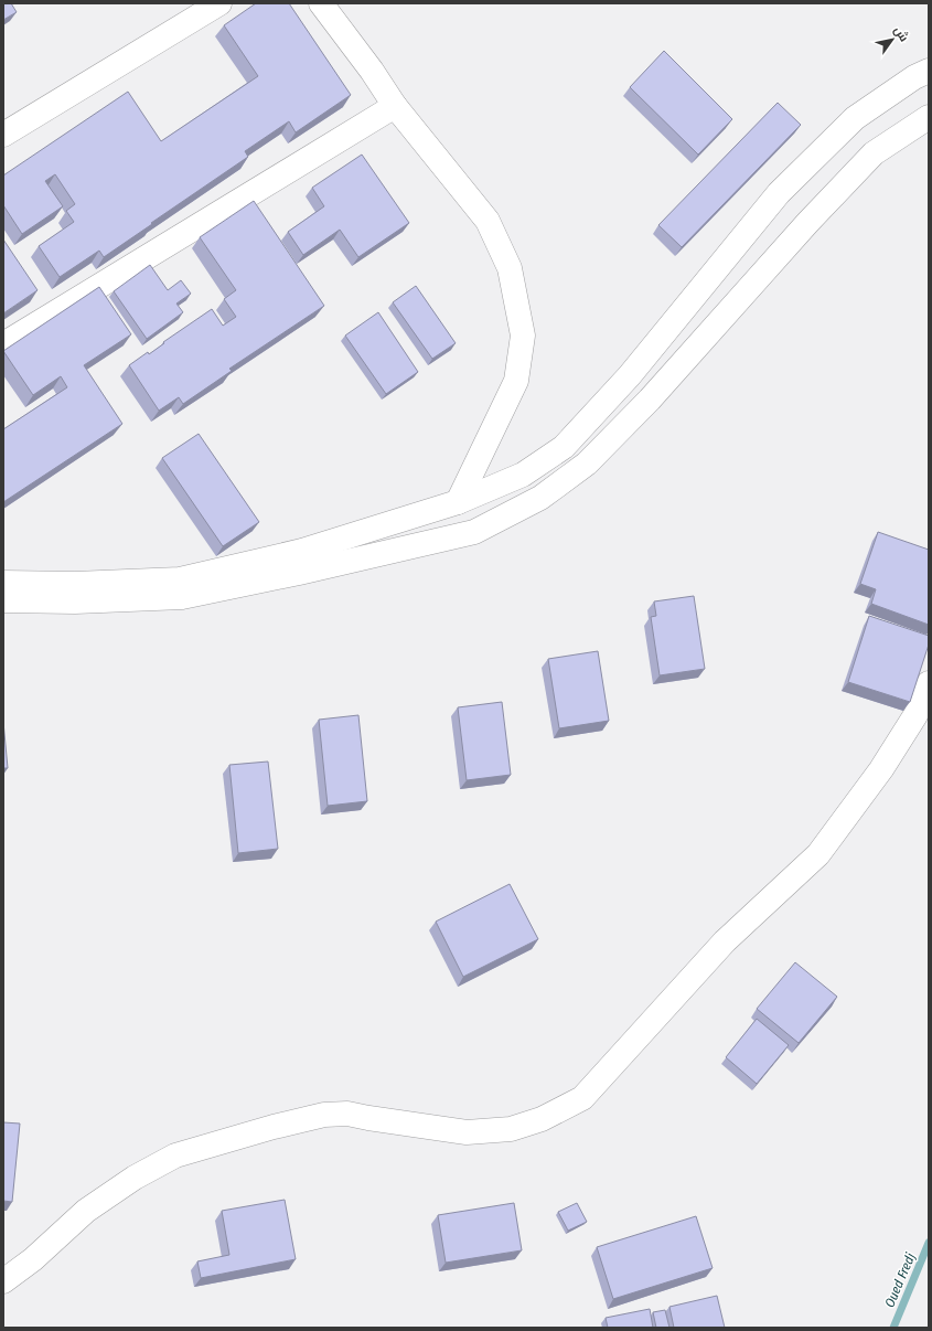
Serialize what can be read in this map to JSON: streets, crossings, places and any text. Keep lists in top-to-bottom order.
{
  "water": ["Oued Fredj"],
  "north": "top right"
}
